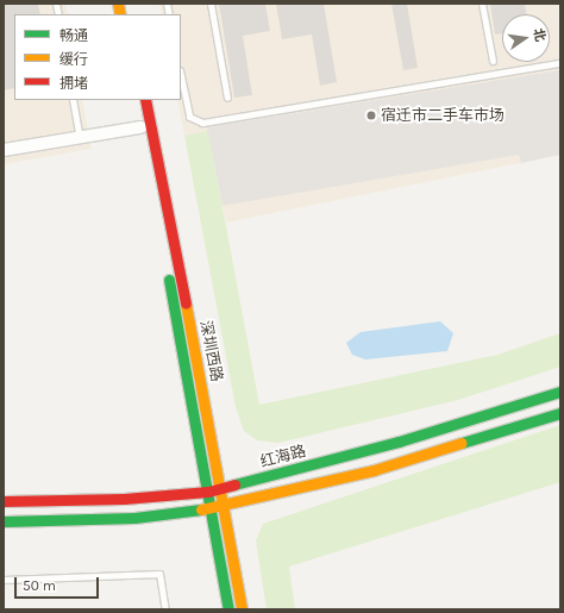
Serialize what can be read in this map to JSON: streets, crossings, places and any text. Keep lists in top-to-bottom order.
{
  "streets": {
    "street": ["深圳西路", "红海路"]
  },
  "crossings": [
    ["深圳西路", "红海路"]
  ],
  "places": ["宿迁市二手车市场"],
  "legend": ["畅通", "缓行", "拥堵"],
  "scale_bar": "50 m",
  "north": "right"
}
